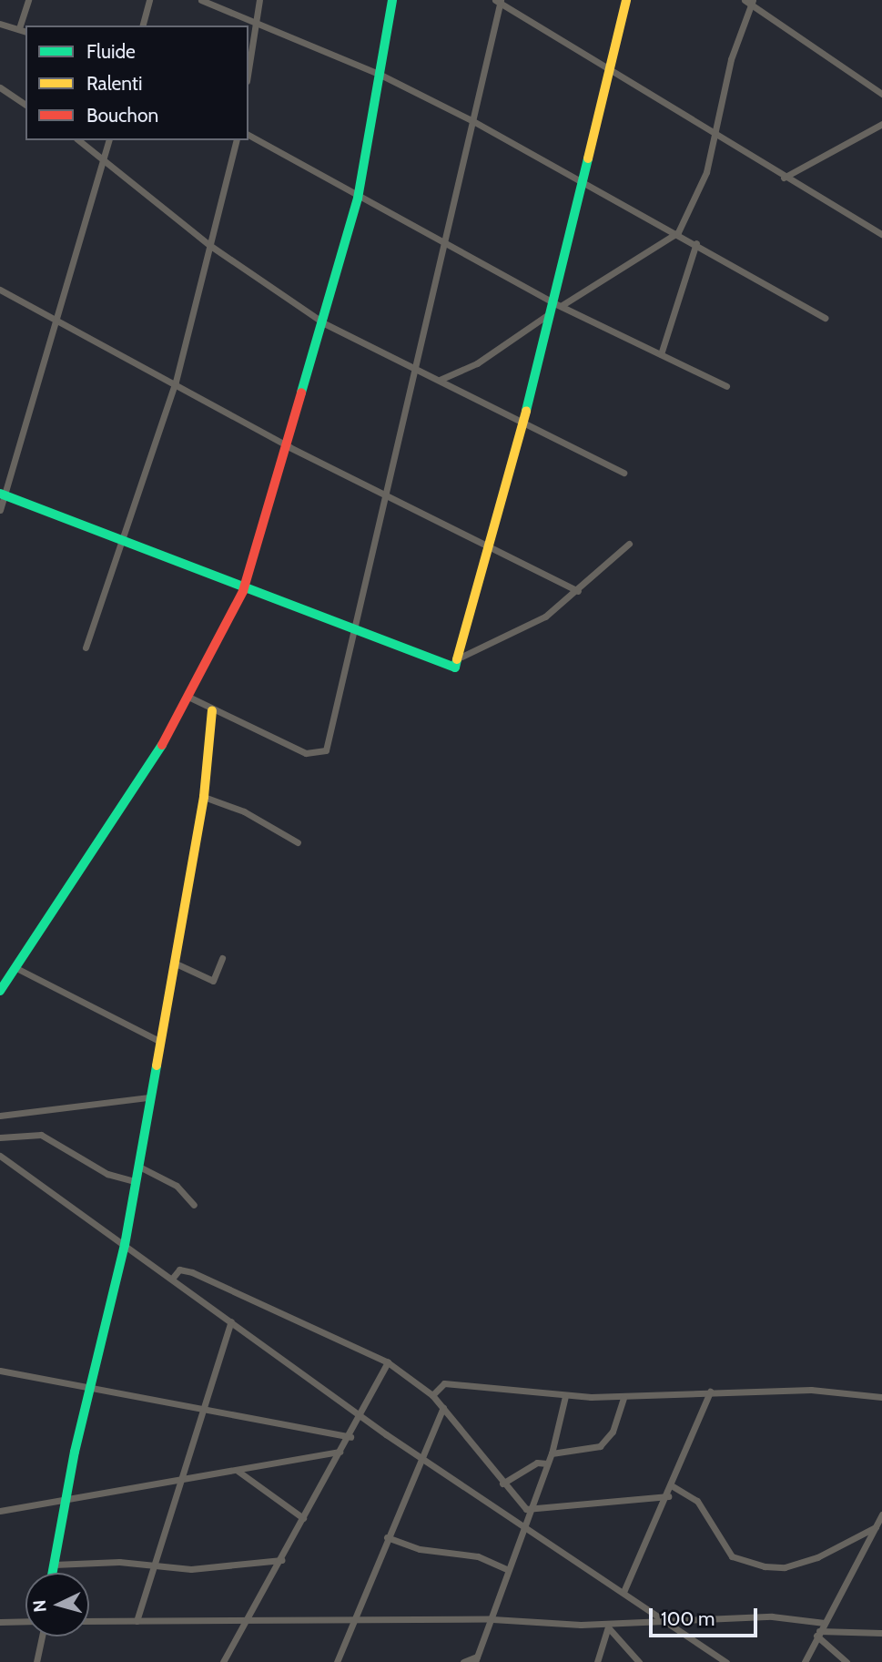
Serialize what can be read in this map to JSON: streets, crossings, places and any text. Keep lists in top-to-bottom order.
{
  "legend": ["Fluide", "Ralenti", "Bouchon"],
  "scale_bar": "100 m",
  "north": "left"
}
